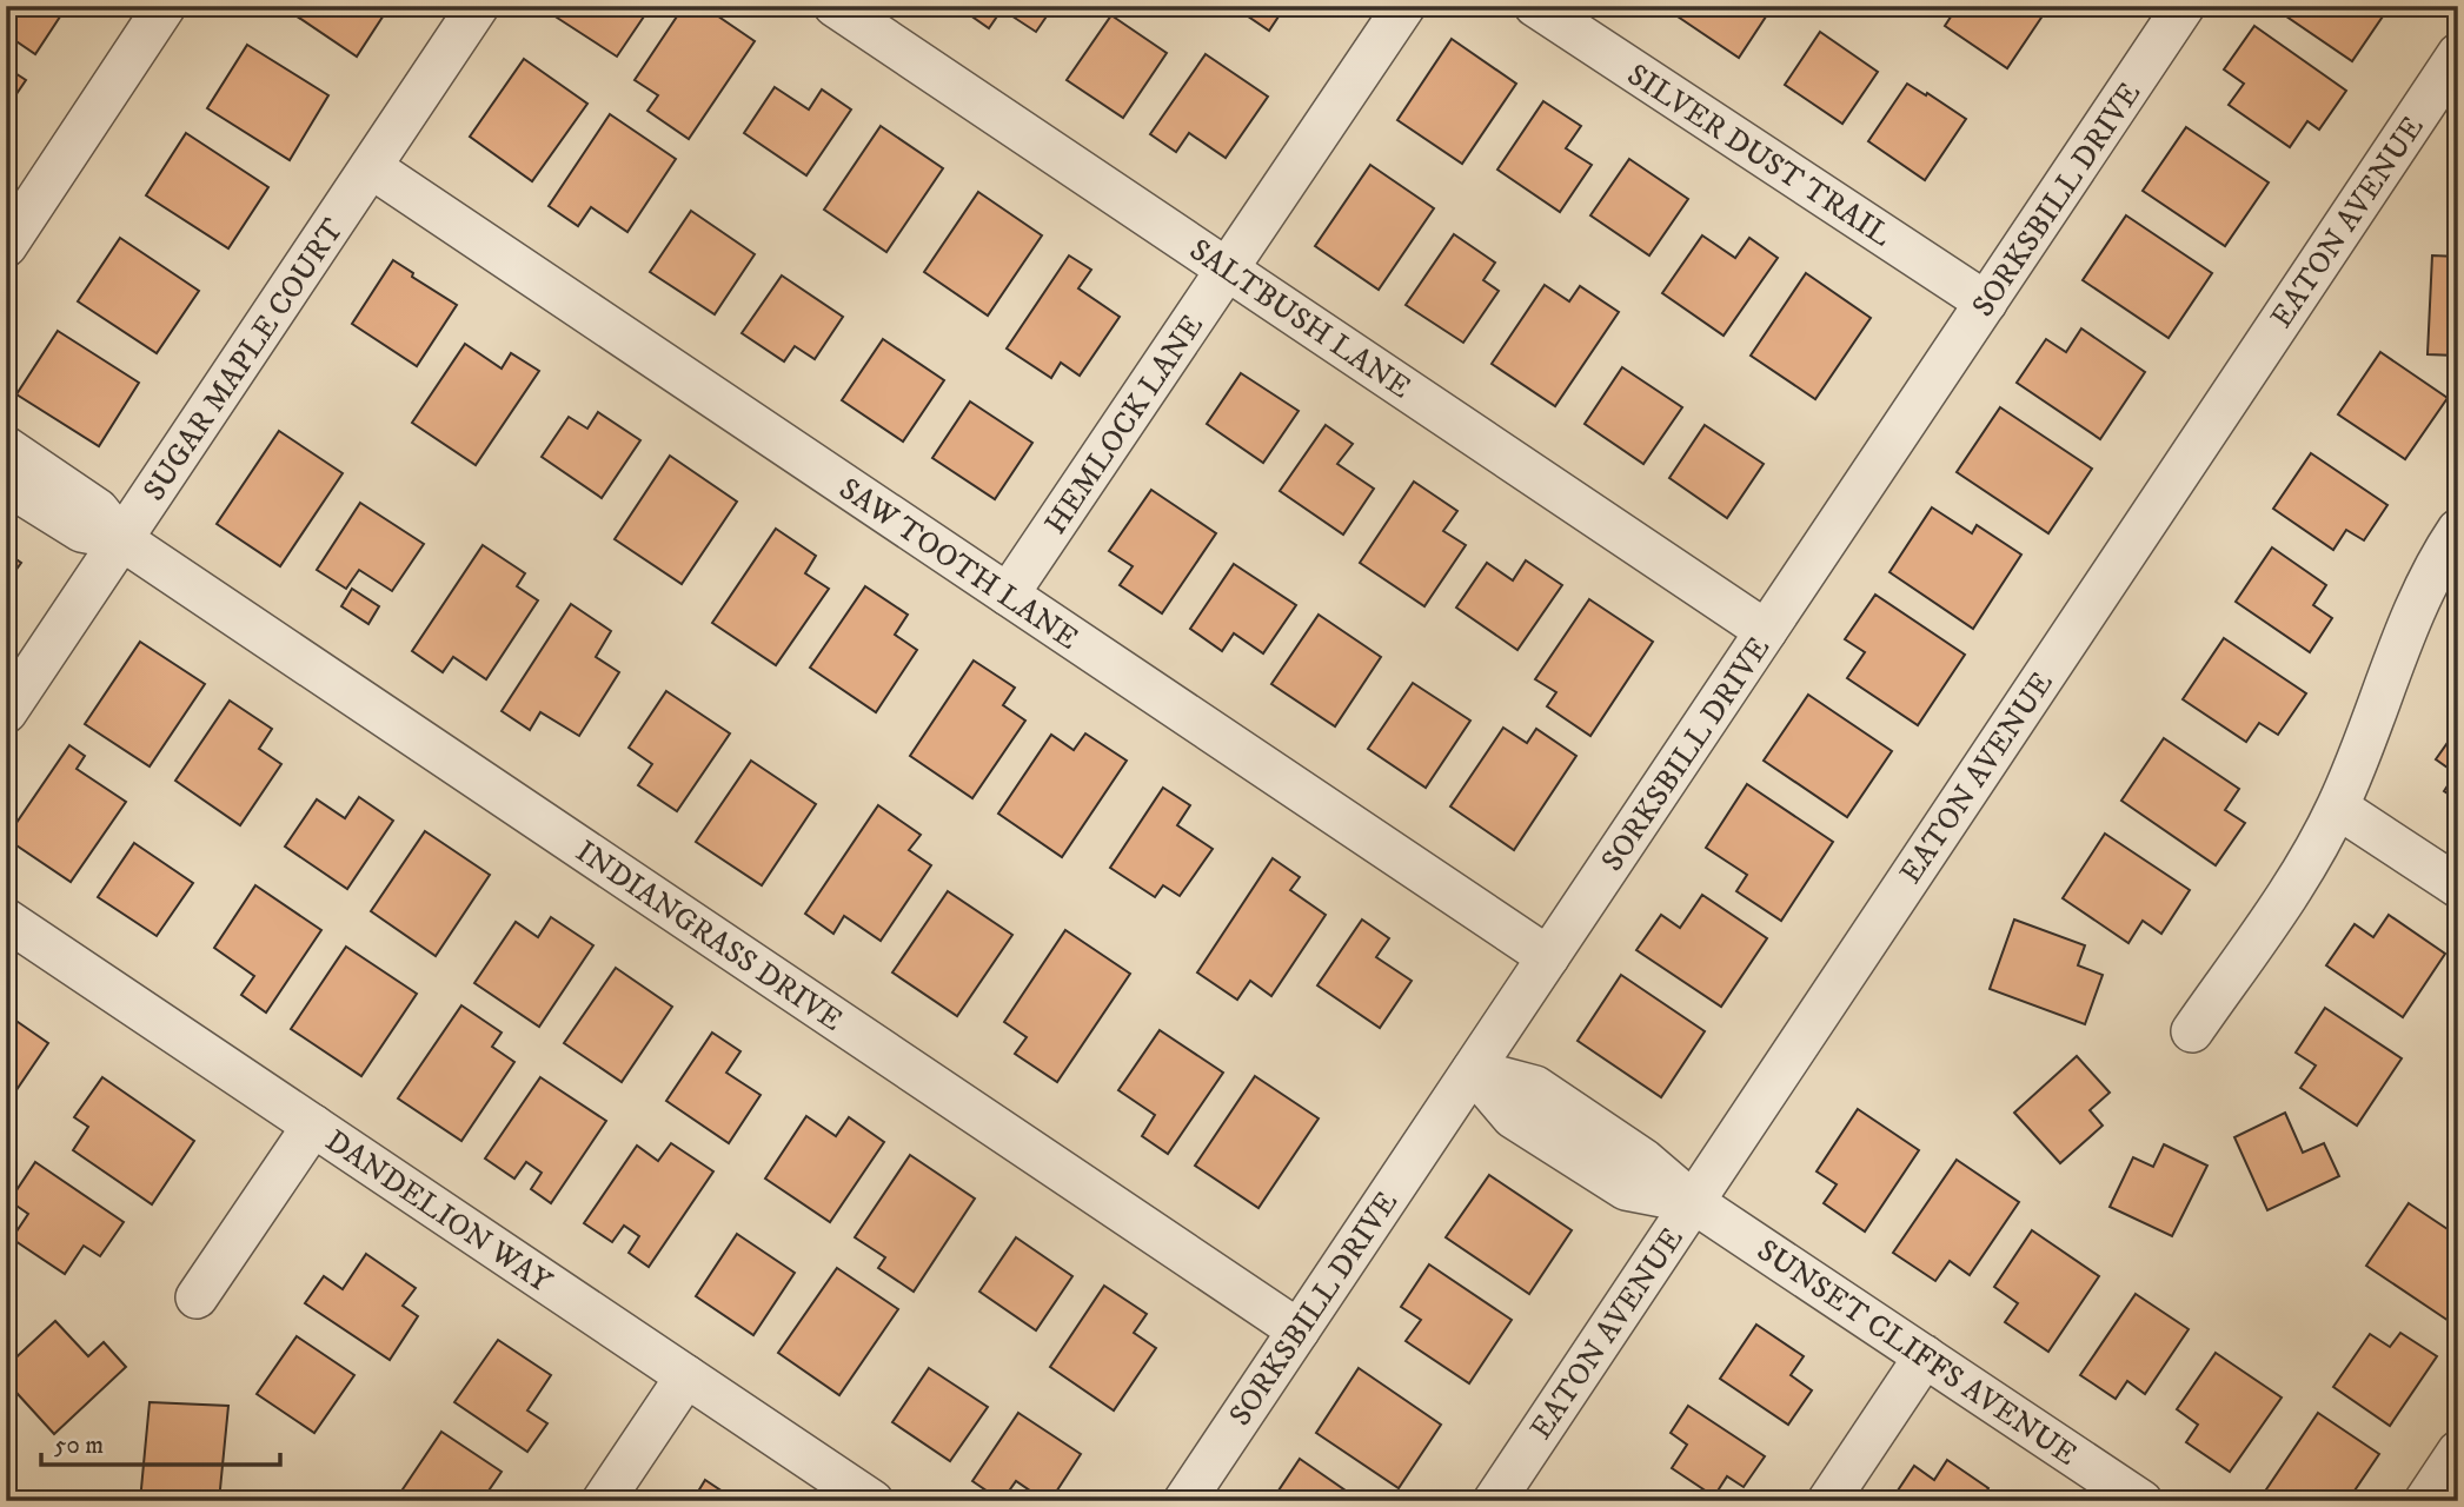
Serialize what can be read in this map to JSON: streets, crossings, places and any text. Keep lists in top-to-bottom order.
{
  "streets": {
    "street": [
      "SILVER DUST TRAIL",
      "SORKSBILL DRIVE",
      "EATON AVENUE",
      "SALTBUSH LANE",
      "SUGAR MAPLE COURT",
      "HEMLOCK LANE",
      "SAW TOOTH LANE",
      "INDIANGRASS DRIVE",
      "DANDELION WAY",
      "SUNSET CLIFFS AVENUE"
    ]
  },
  "crossings": [
    ["SILVER DUST TRAIL", "SORKSBILL DRIVE"],
    ["SORKSBILL DRIVE", "SALTBUSH LANE"],
    ["SORKSBILL DRIVE", "SAW TOOTH LANE"],
    ["SORKSBILL DRIVE", "INDIANGRASS DRIVE"],
    ["SORKSBILL DRIVE", "SUNSET CLIFFS AVENUE"],
    ["EATON AVENUE", "SUNSET CLIFFS AVENUE"],
    ["SALTBUSH LANE", "HEMLOCK LANE"],
    ["SUGAR MAPLE COURT", "SAW TOOTH LANE"],
    ["SUGAR MAPLE COURT", "INDIANGRASS DRIVE"],
    ["HEMLOCK LANE", "SAW TOOTH LANE"]
  ],
  "scale_bar": "50 m"
}
